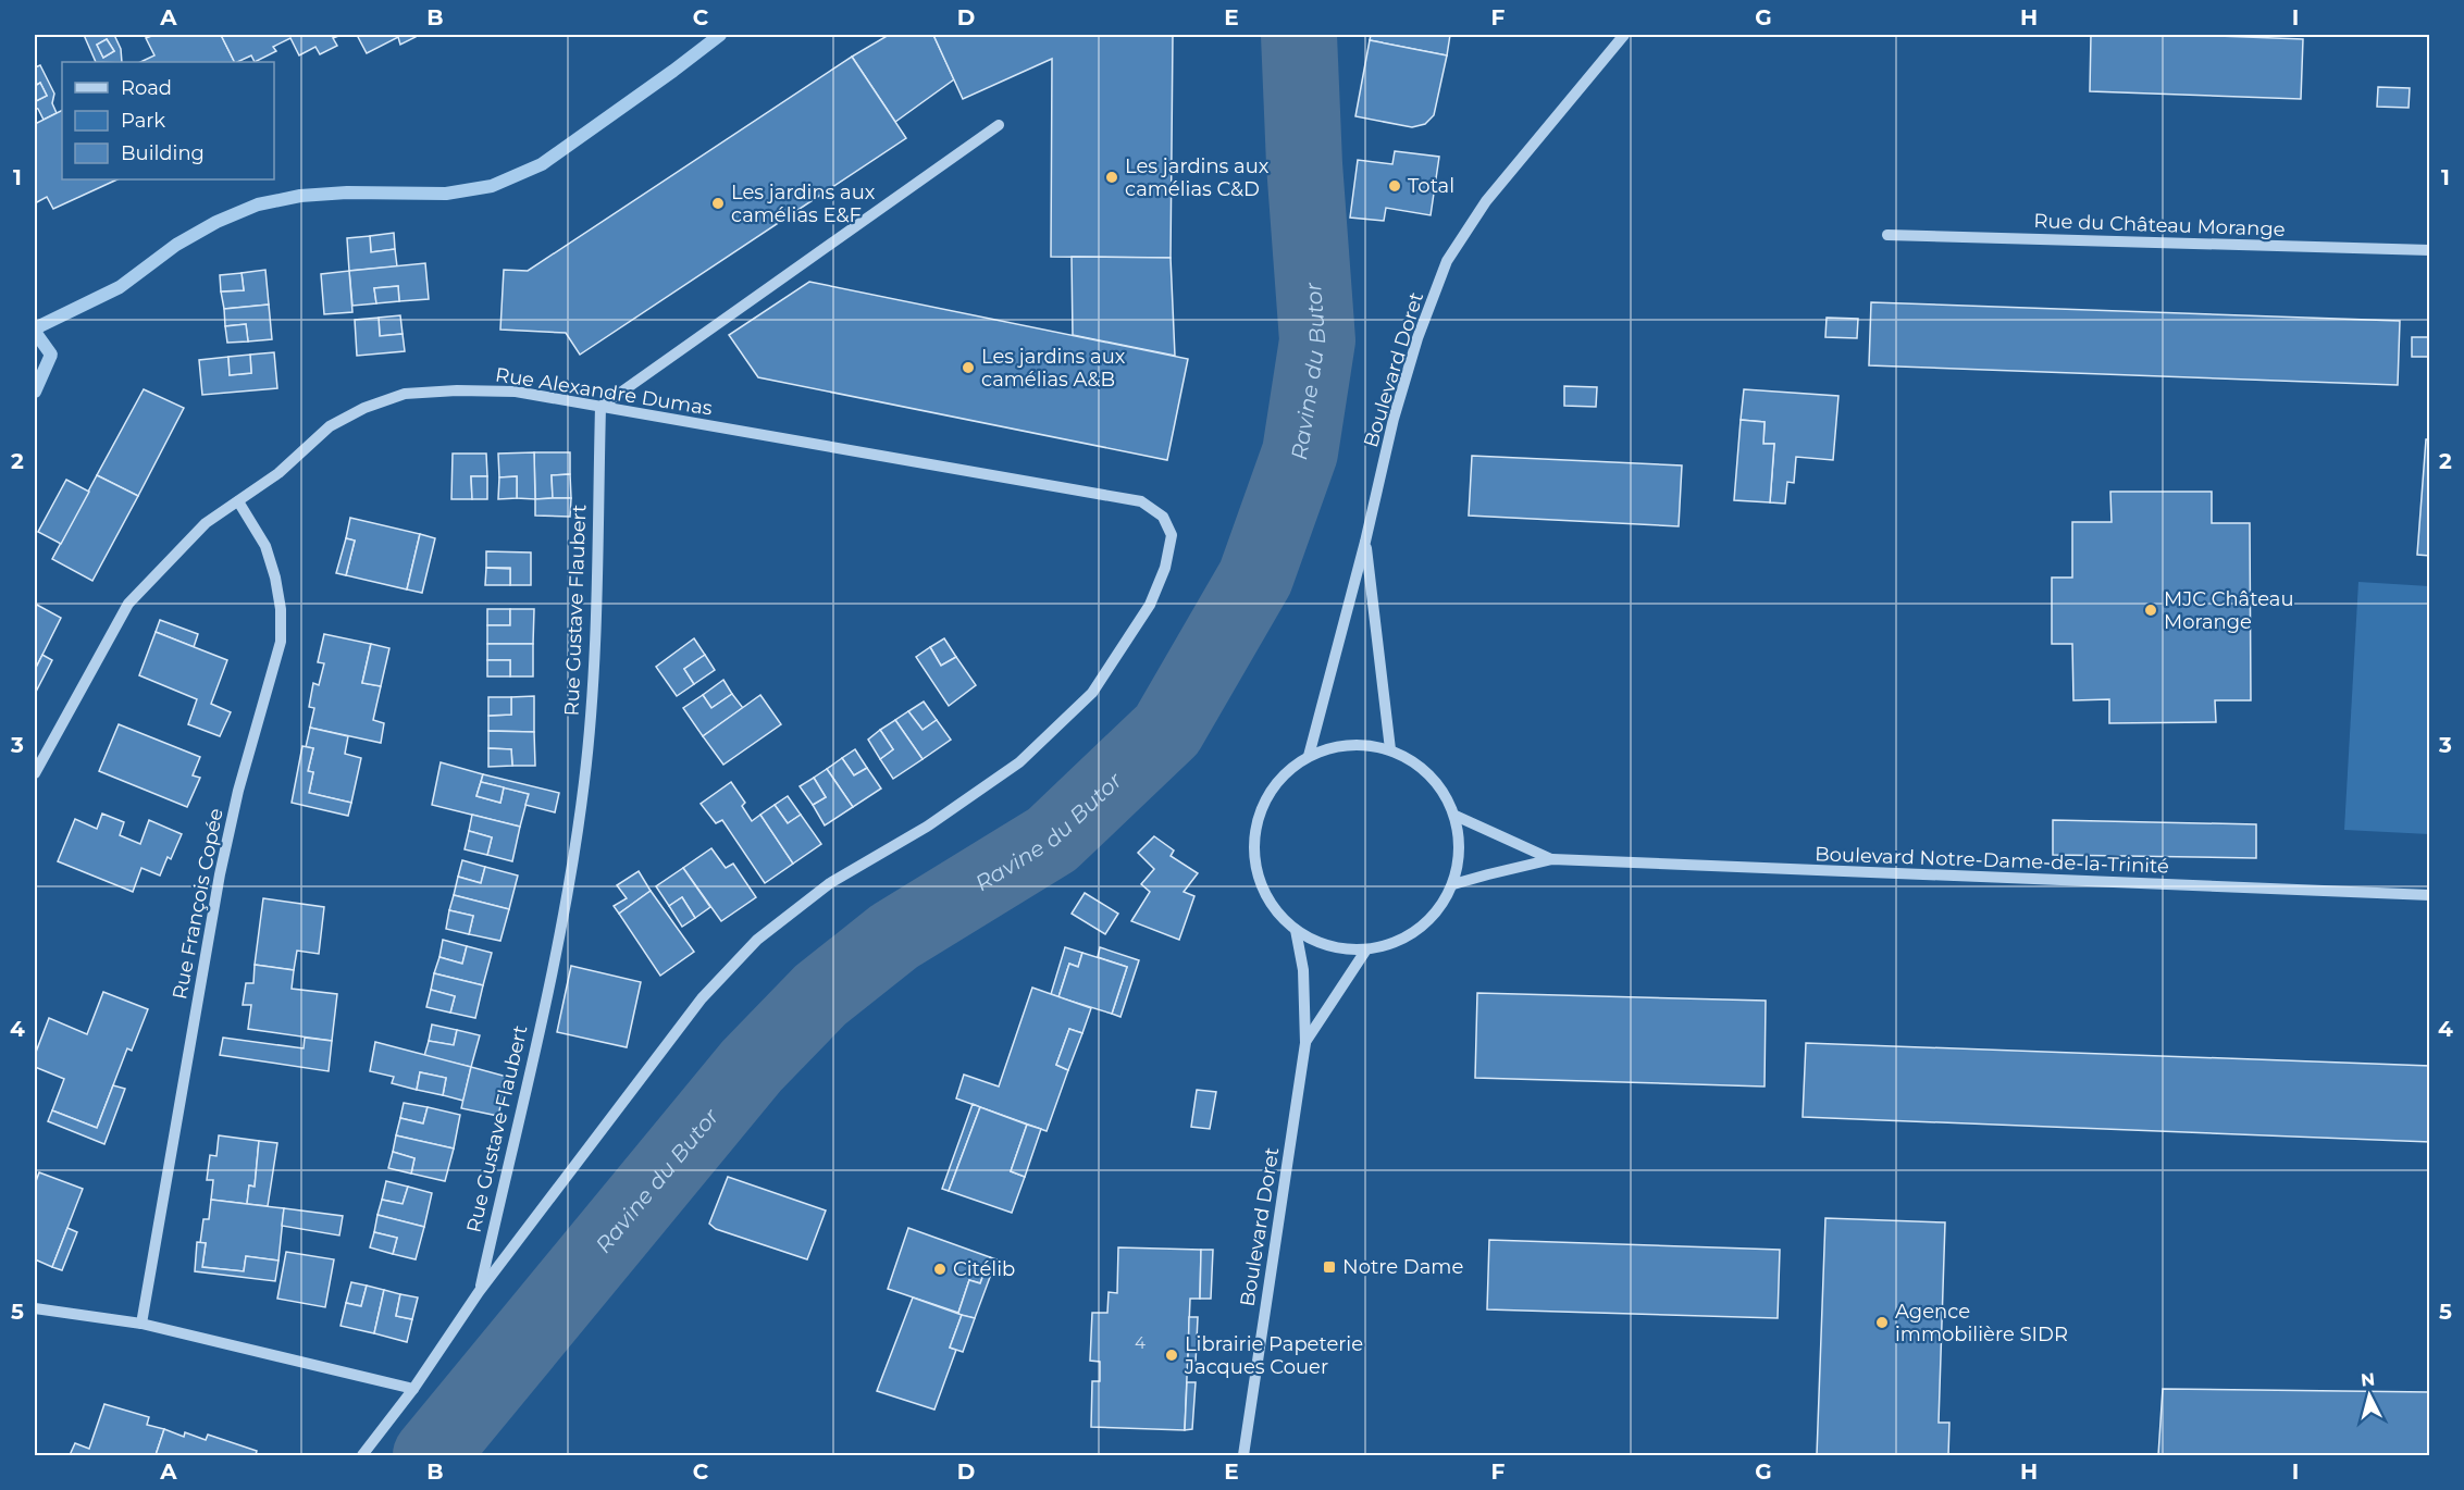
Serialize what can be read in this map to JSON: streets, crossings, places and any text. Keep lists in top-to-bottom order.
{
  "streets": {
    "street": [
      "Rue du Château Morange",
      "Boulevard Doret",
      "Rue Alexandre Dumas",
      "Rue Gustave Flaubert",
      "Boulevard Notre-Dame-de-la-Trinité",
      "Rue François Copée"
    ]
  },
  "crossings": [
    ["Boulevard Doret", "Boulevard Notre-Dame-de-la-Trinité"],
    ["Rue Alexandre Dumas", "Rue Gustave Flaubert"],
    ["Rue Alexandre Dumas", "Rue François Copée"]
  ],
  "water": ["Ravine du Butor"],
  "places": {
    "other": [
      "Les jardins aux camélias C&D",
      "Total",
      "Les jardins aux camélias E&F",
      "Les jardins aux camélias A&B",
      "MJC Château Morange",
      "Citélib",
      "Agence immobilière SIDR",
      "Librairie Papeterie Jacques Couer"
    ],
    "transit": ["Notre Dame"]
  },
  "house_numbers": ["4"],
  "legend": ["Road", "Park", "Building"],
  "north": "top",
  "grid": {
    "columns": [
      "A",
      "B",
      "C",
      "D",
      "E",
      "F",
      "G",
      "H",
      "I"
    ],
    "rows": [
      "1",
      "2",
      "3",
      "4",
      "5"
    ]
  }
}
